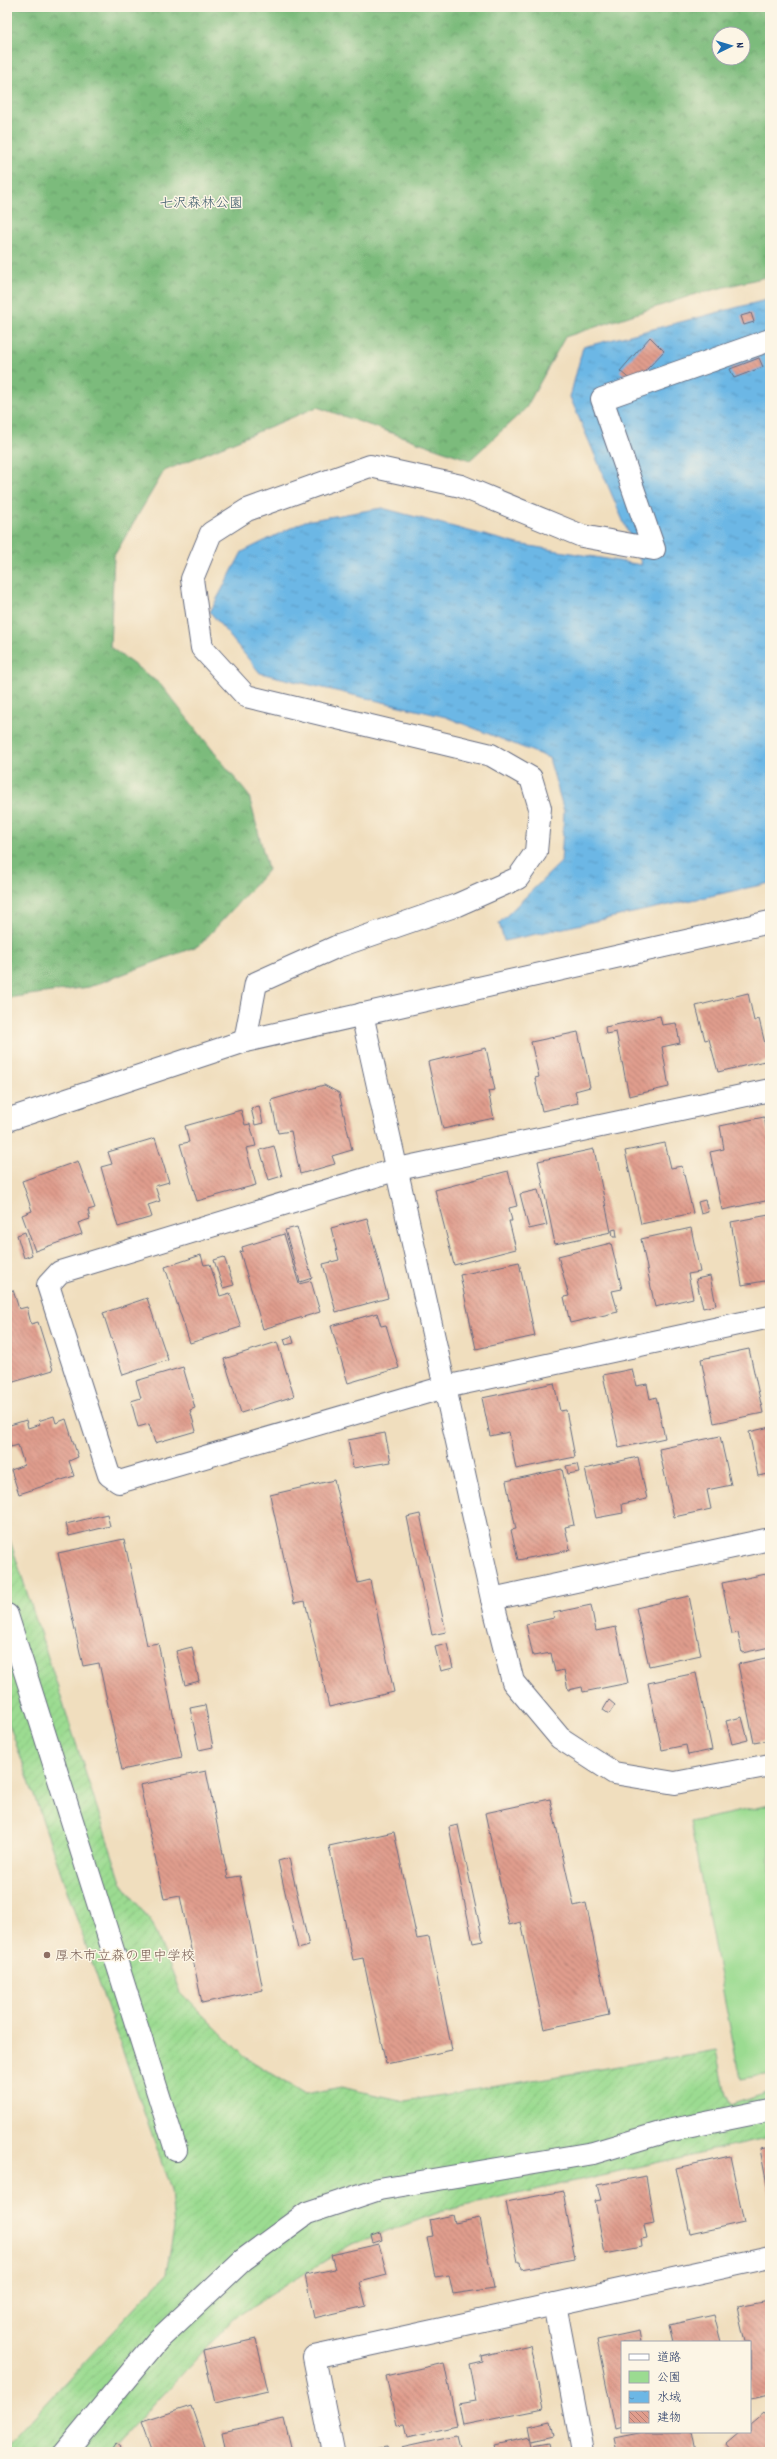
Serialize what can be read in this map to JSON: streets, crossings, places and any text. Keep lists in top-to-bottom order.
{
  "parks": ["七沢森林公園"],
  "places": ["厚木市立森の里中学校"],
  "legend": [
    "道路",
    "公園",
    "水域",
    "建物"
  ],
  "north": "right"
}
